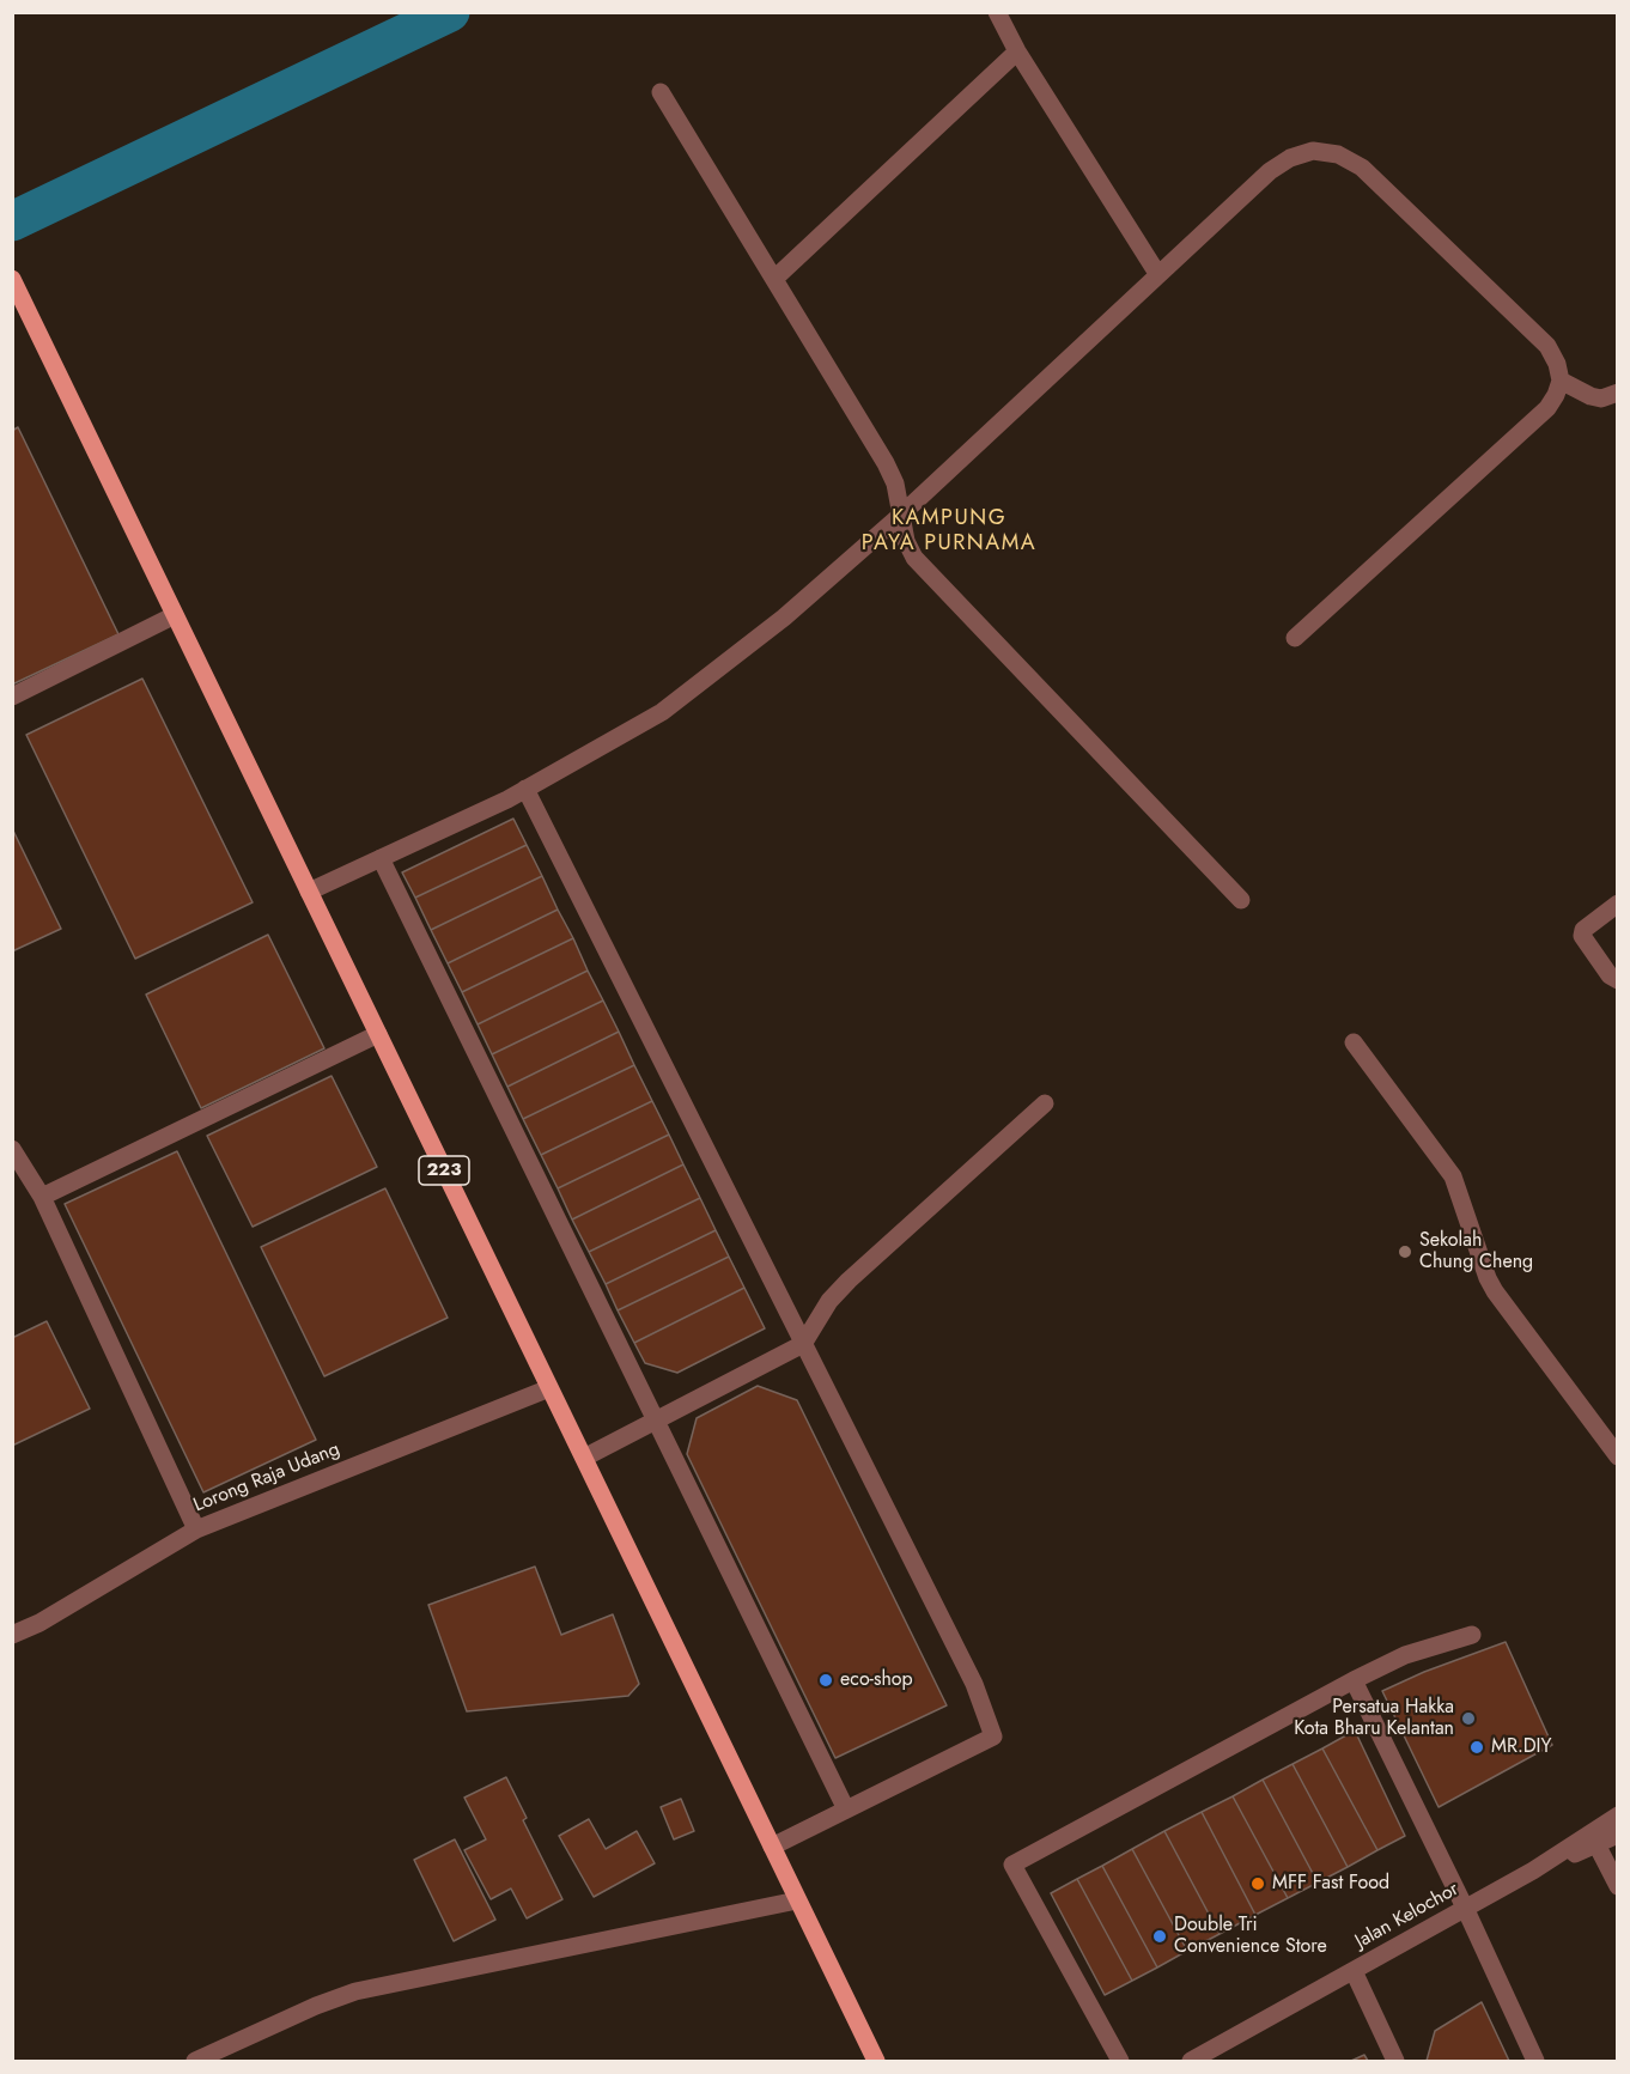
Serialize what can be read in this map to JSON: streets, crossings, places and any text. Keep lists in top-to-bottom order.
{
  "streets": {
    "main road": ["223"],
    "street": ["Lorong Raja Udang", "Jalan Kelochor"]
  },
  "crossings": [
    ["223", "Lorong Raja Udang"]
  ],
  "districts": ["KAMPUNG PAYA PURNAMA"],
  "places": [
    "Sekolah Chung Cheng",
    "eco-shop",
    "Persatua Hakka Kota Bharu Kelantan",
    "MR.DIY",
    "MFF Fast Food",
    "Double Tri Convenience Store"
  ]
}
